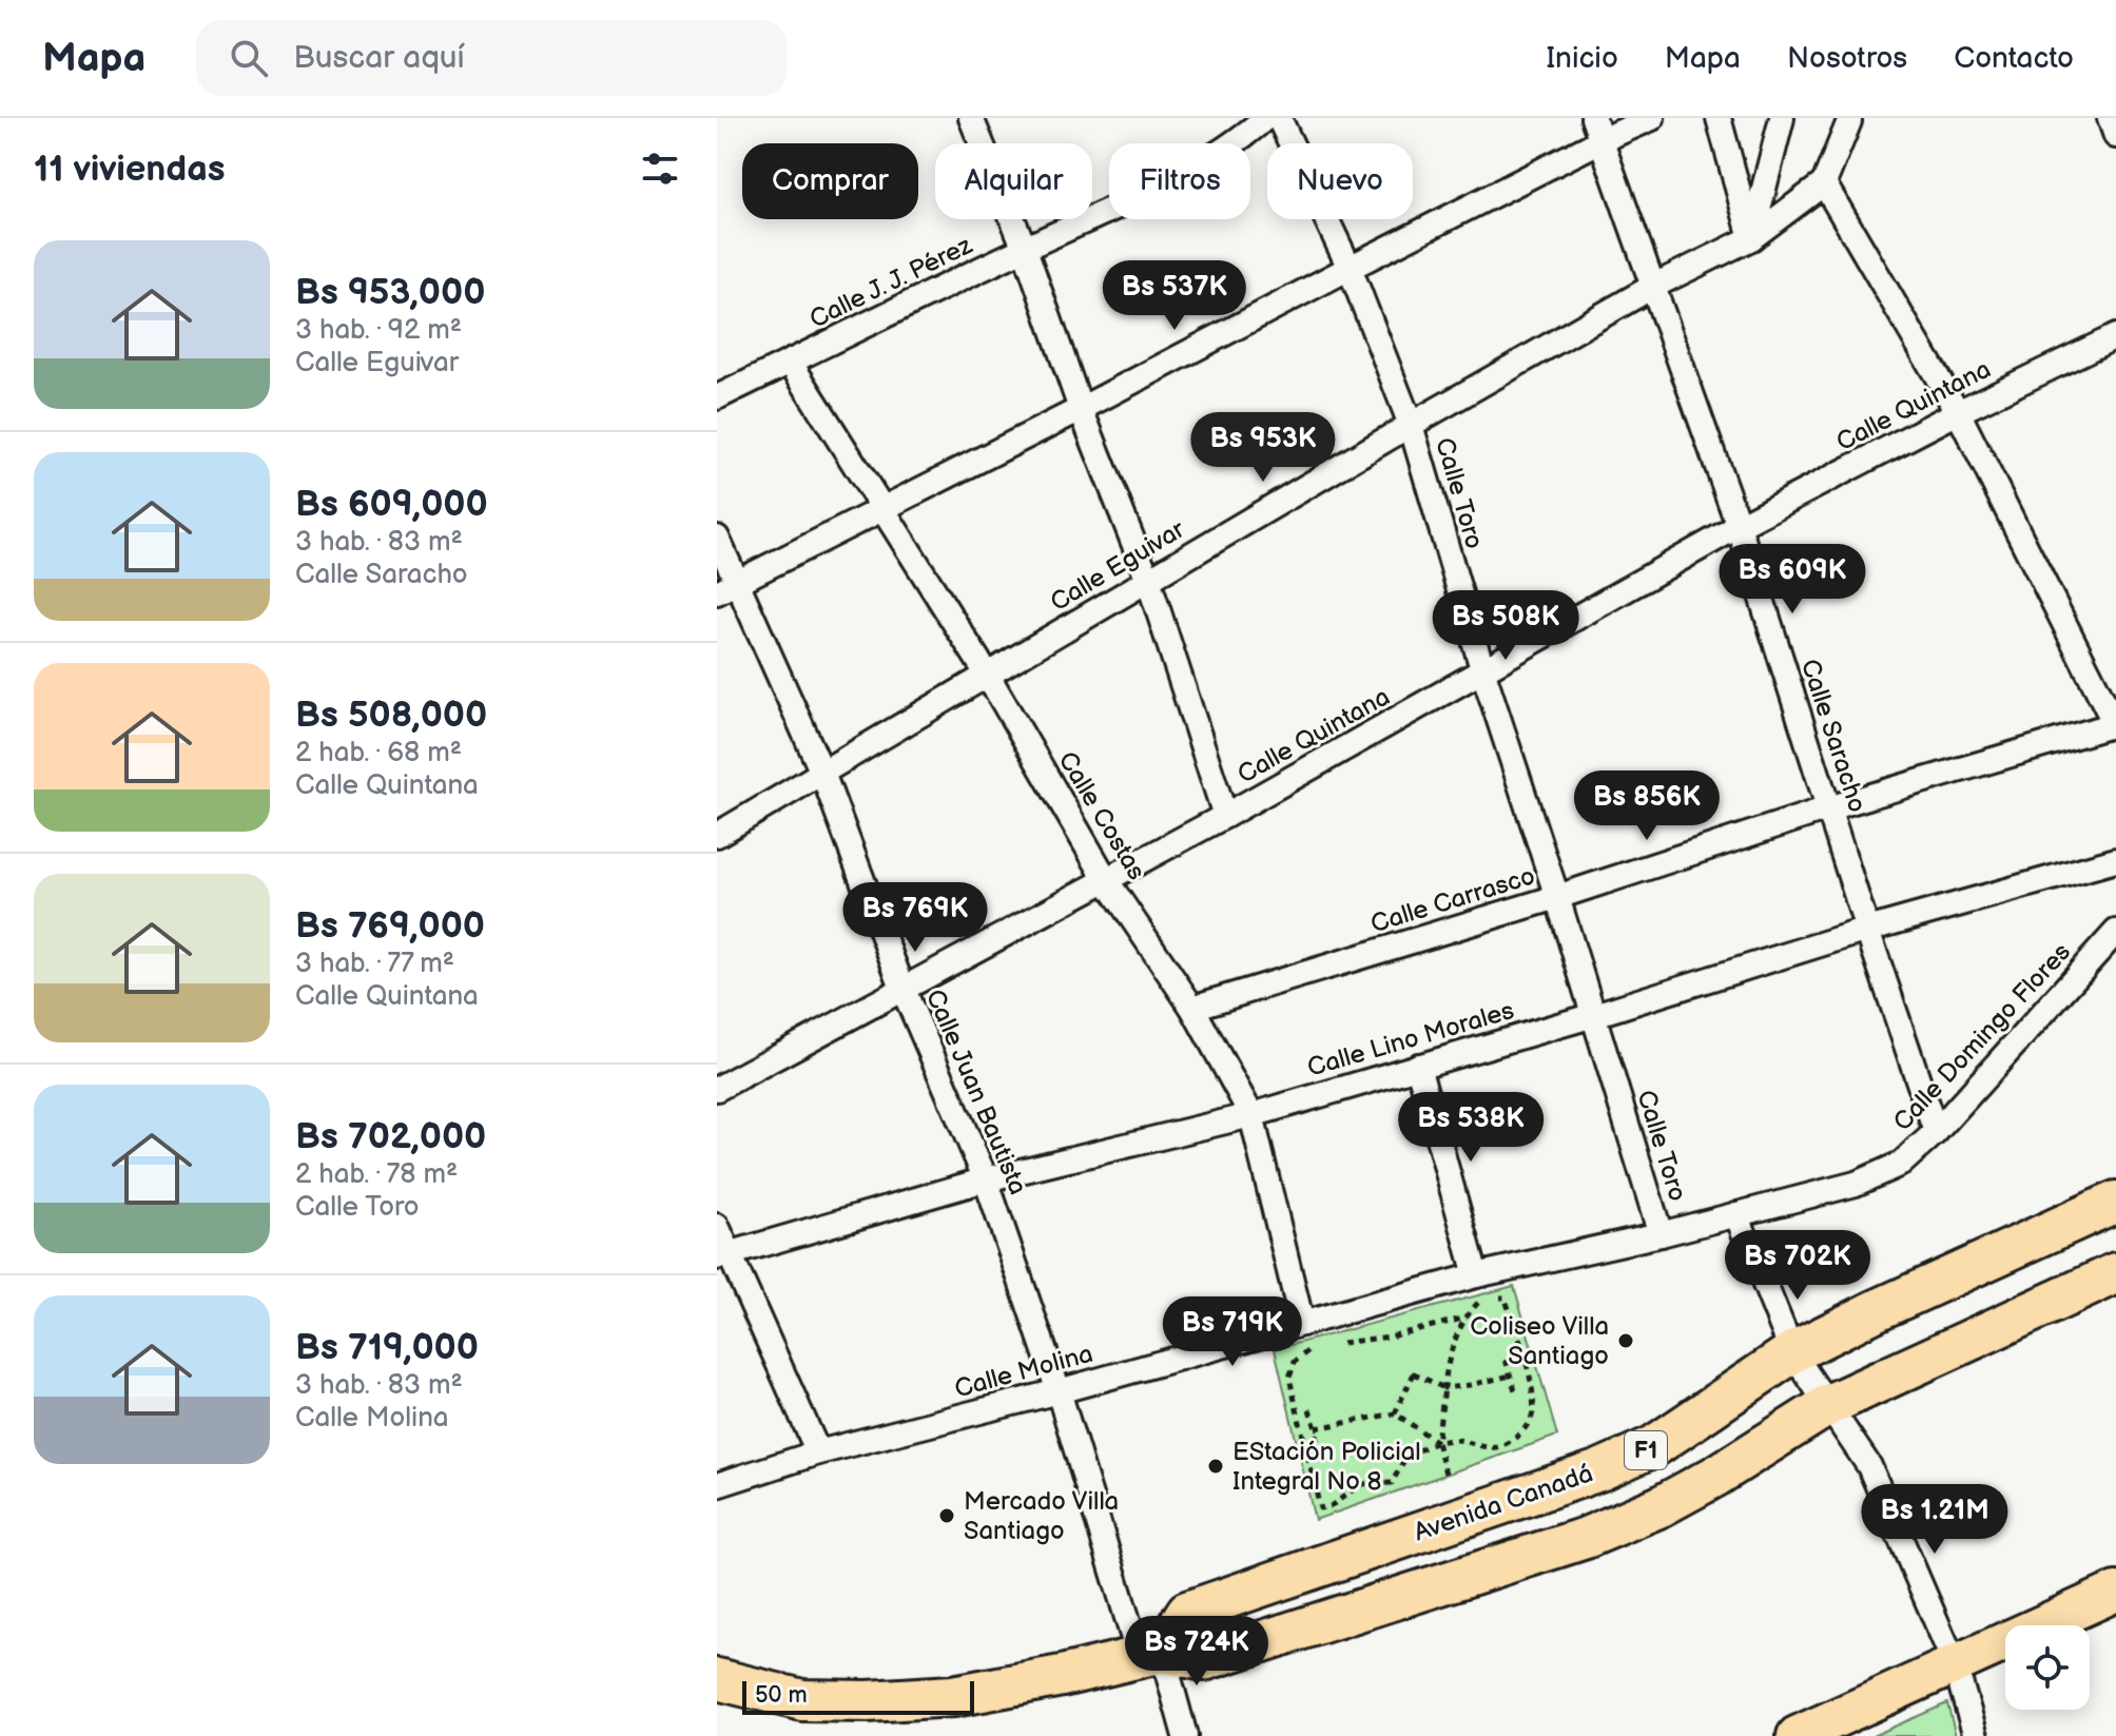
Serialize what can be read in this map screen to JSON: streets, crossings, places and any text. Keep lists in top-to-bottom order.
{
  "streets": {
    "highway": ["F1", "Avenida Canadá"],
    "street": [
      "Calle J. J. Pérez",
      "Calle Quintana",
      "Calle Toro",
      "Calle Eguivar",
      "Calle Saracho",
      "Calle Costas",
      "Calle Carrasco",
      "Calle Domingo Flores",
      "Calle Lino Morales",
      "Calle Juan Bautista",
      "Calle Molina"
    ]
  },
  "crossings": [
    ["Calle J. J. Pérez", "Calle Costas"],
    ["Calle Quintana", "Calle Toro"],
    ["Calle Quintana", "Calle Saracho"],
    ["Calle Quintana", "Calle Costas"],
    ["Calle Quintana", "Calle Juan Bautista"],
    ["Calle Toro", "Calle Eguivar"],
    ["Calle Toro", "Calle Carrasco"],
    ["Calle Toro", "Calle Lino Morales"],
    ["Calle Toro", "Calle Molina"],
    ["Calle Eguivar", "Calle Saracho"],
    ["Calle Eguivar", "Calle Costas"],
    ["Calle Eguivar", "Calle Juan Bautista"],
    ["Calle Saracho", "Calle Carrasco"],
    ["Calle Saracho", "Calle Domingo Flores"],
    ["Calle Saracho", "Calle Lino Morales"],
    ["Calle Costas", "Calle Carrasco"],
    ["Calle Costas", "Calle Lino Morales"],
    ["Calle Costas", "Calle Molina"],
    ["Calle Domingo Flores", "Calle Molina"],
    ["Calle Lino Morales", "Calle Juan Bautista"],
    ["Calle Juan Bautista", "Calle Molina"],
    ["Calle Juan Bautista", "F1"],
    ["Calle Juan Bautista", "Avenida Canadá"],
    ["F1", "Avenida Canadá"]
  ],
  "places": ["Coliseo Villa Santiago", "EStación Policial Integral No 8", "Mercado Villa Santiago"],
  "scale_bar": "50 m",
  "page": {
    "header": "Mapa",
    "search": "Buscar aquí",
    "nav": [
      "Inicio",
      "Mapa",
      "Nosotros",
      "Contacto"
    ],
    "heading": "11 viviendas",
    "chip": [
      "Comprar",
      "Alquilar",
      "Filtros",
      "Nuevo"
    ],
    "list": [
      {
        "name": "Bs 953,000",
        "note": "3 hab. · 92 m² · Calle Eguivar"
      },
      {
        "name": "Bs 609,000",
        "note": "3 hab. · 83 m² · Calle Saracho"
      },
      {
        "name": "Bs 508,000",
        "note": "2 hab. · 68 m² · Calle Quintana"
      },
      {
        "name": "Bs 769,000",
        "note": "3 hab. · 77 m² · Calle Quintana"
      },
      {
        "name": "Bs 702,000",
        "note": "2 hab. · 78 m² · Calle Toro"
      },
      {
        "name": "Bs 719,000",
        "note": "3 hab. · 83 m² · Calle Molina"
      }
    ],
    "price": [
      "Bs 537K",
      "Bs 953K",
      "Bs 609K",
      "Bs 508K",
      "Bs 856K",
      "Bs 769K",
      "Bs 538K",
      "Bs 702K",
      "Bs 719K",
      "Bs 1.21M",
      "Bs 724K"
    ],
    "scale": "50 m"
  }
}
